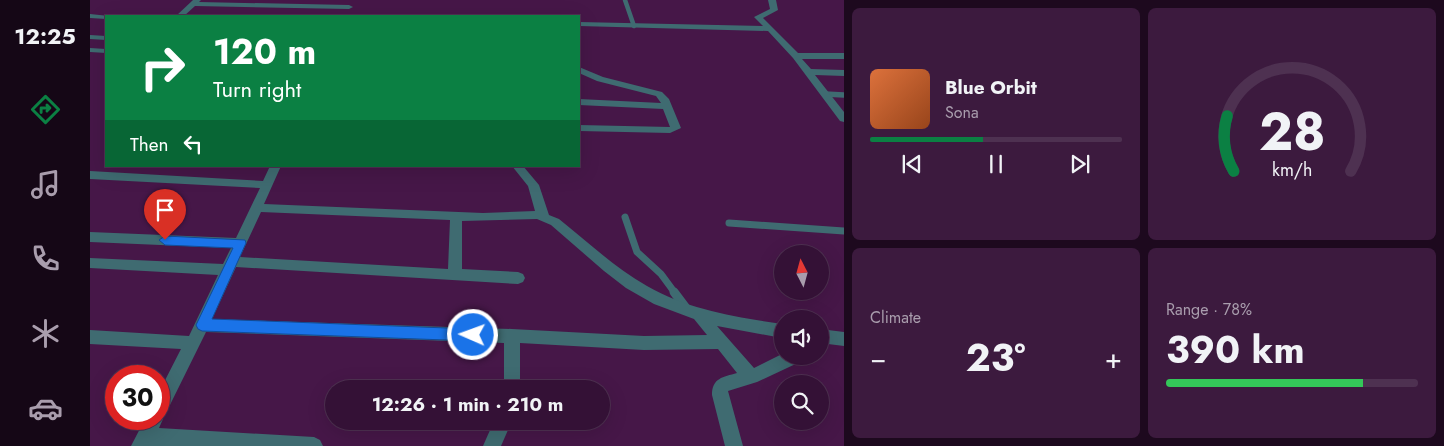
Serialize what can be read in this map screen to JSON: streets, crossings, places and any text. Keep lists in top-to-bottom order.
{
  "north": "top",
  "page": {
    "tabs": "12:25",
    "turn": ["120 m", "Turn right"],
    "song": ["Blue Orbit", "Sona"],
    "then": "Then",
    "tile": [
      "Climate",
      ["Range · 78%", "390 km"]
    ],
    "heat": ["−", "23°", "+"],
    "limit": "30",
    "trip": "12:26 · 1 min · 210 m",
    "gauge": ["28", "km/h"]
  }
}
